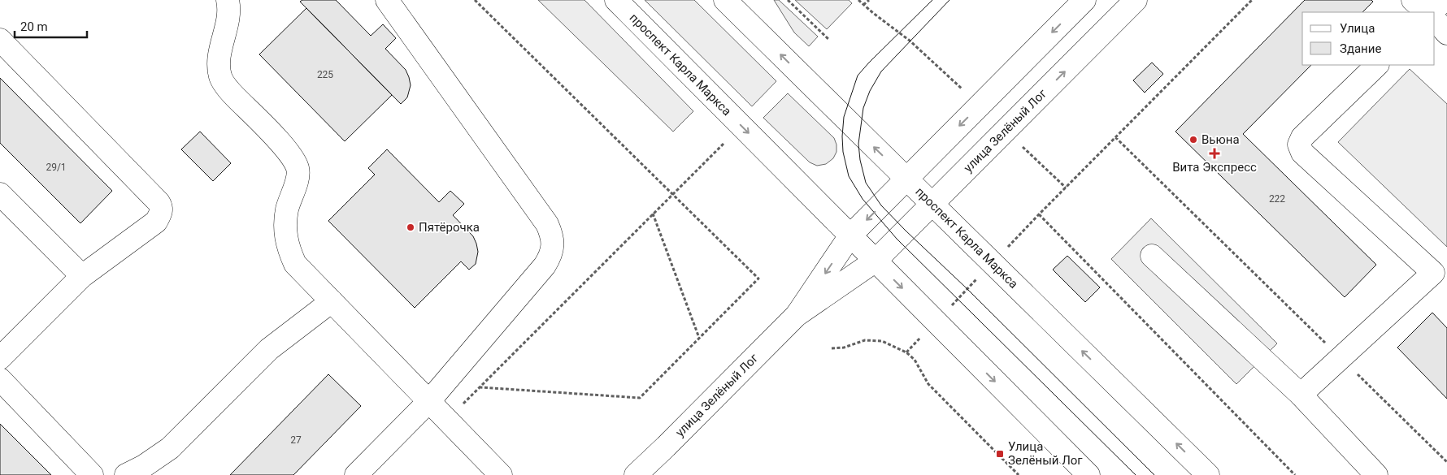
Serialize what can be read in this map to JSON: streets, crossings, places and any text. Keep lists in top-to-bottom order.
{
  "streets": {
    "main road": ["проспект Карла Маркса", "улица Зелёный Лог"]
  },
  "crossings": [
    ["проспект Карла Маркса", "улица Зелёный Лог"]
  ],
  "places": {
    "other": ["Вьюна", "Пятёрочка"],
    "health": ["Вита Экспресс"],
    "transit": ["Улица Зелёный Лог"]
  },
  "house_numbers": [
    "225",
    "29/1",
    "222",
    "27"
  ],
  "legend": ["Улица", "Здание"],
  "scale_bar": "20 m"
}
